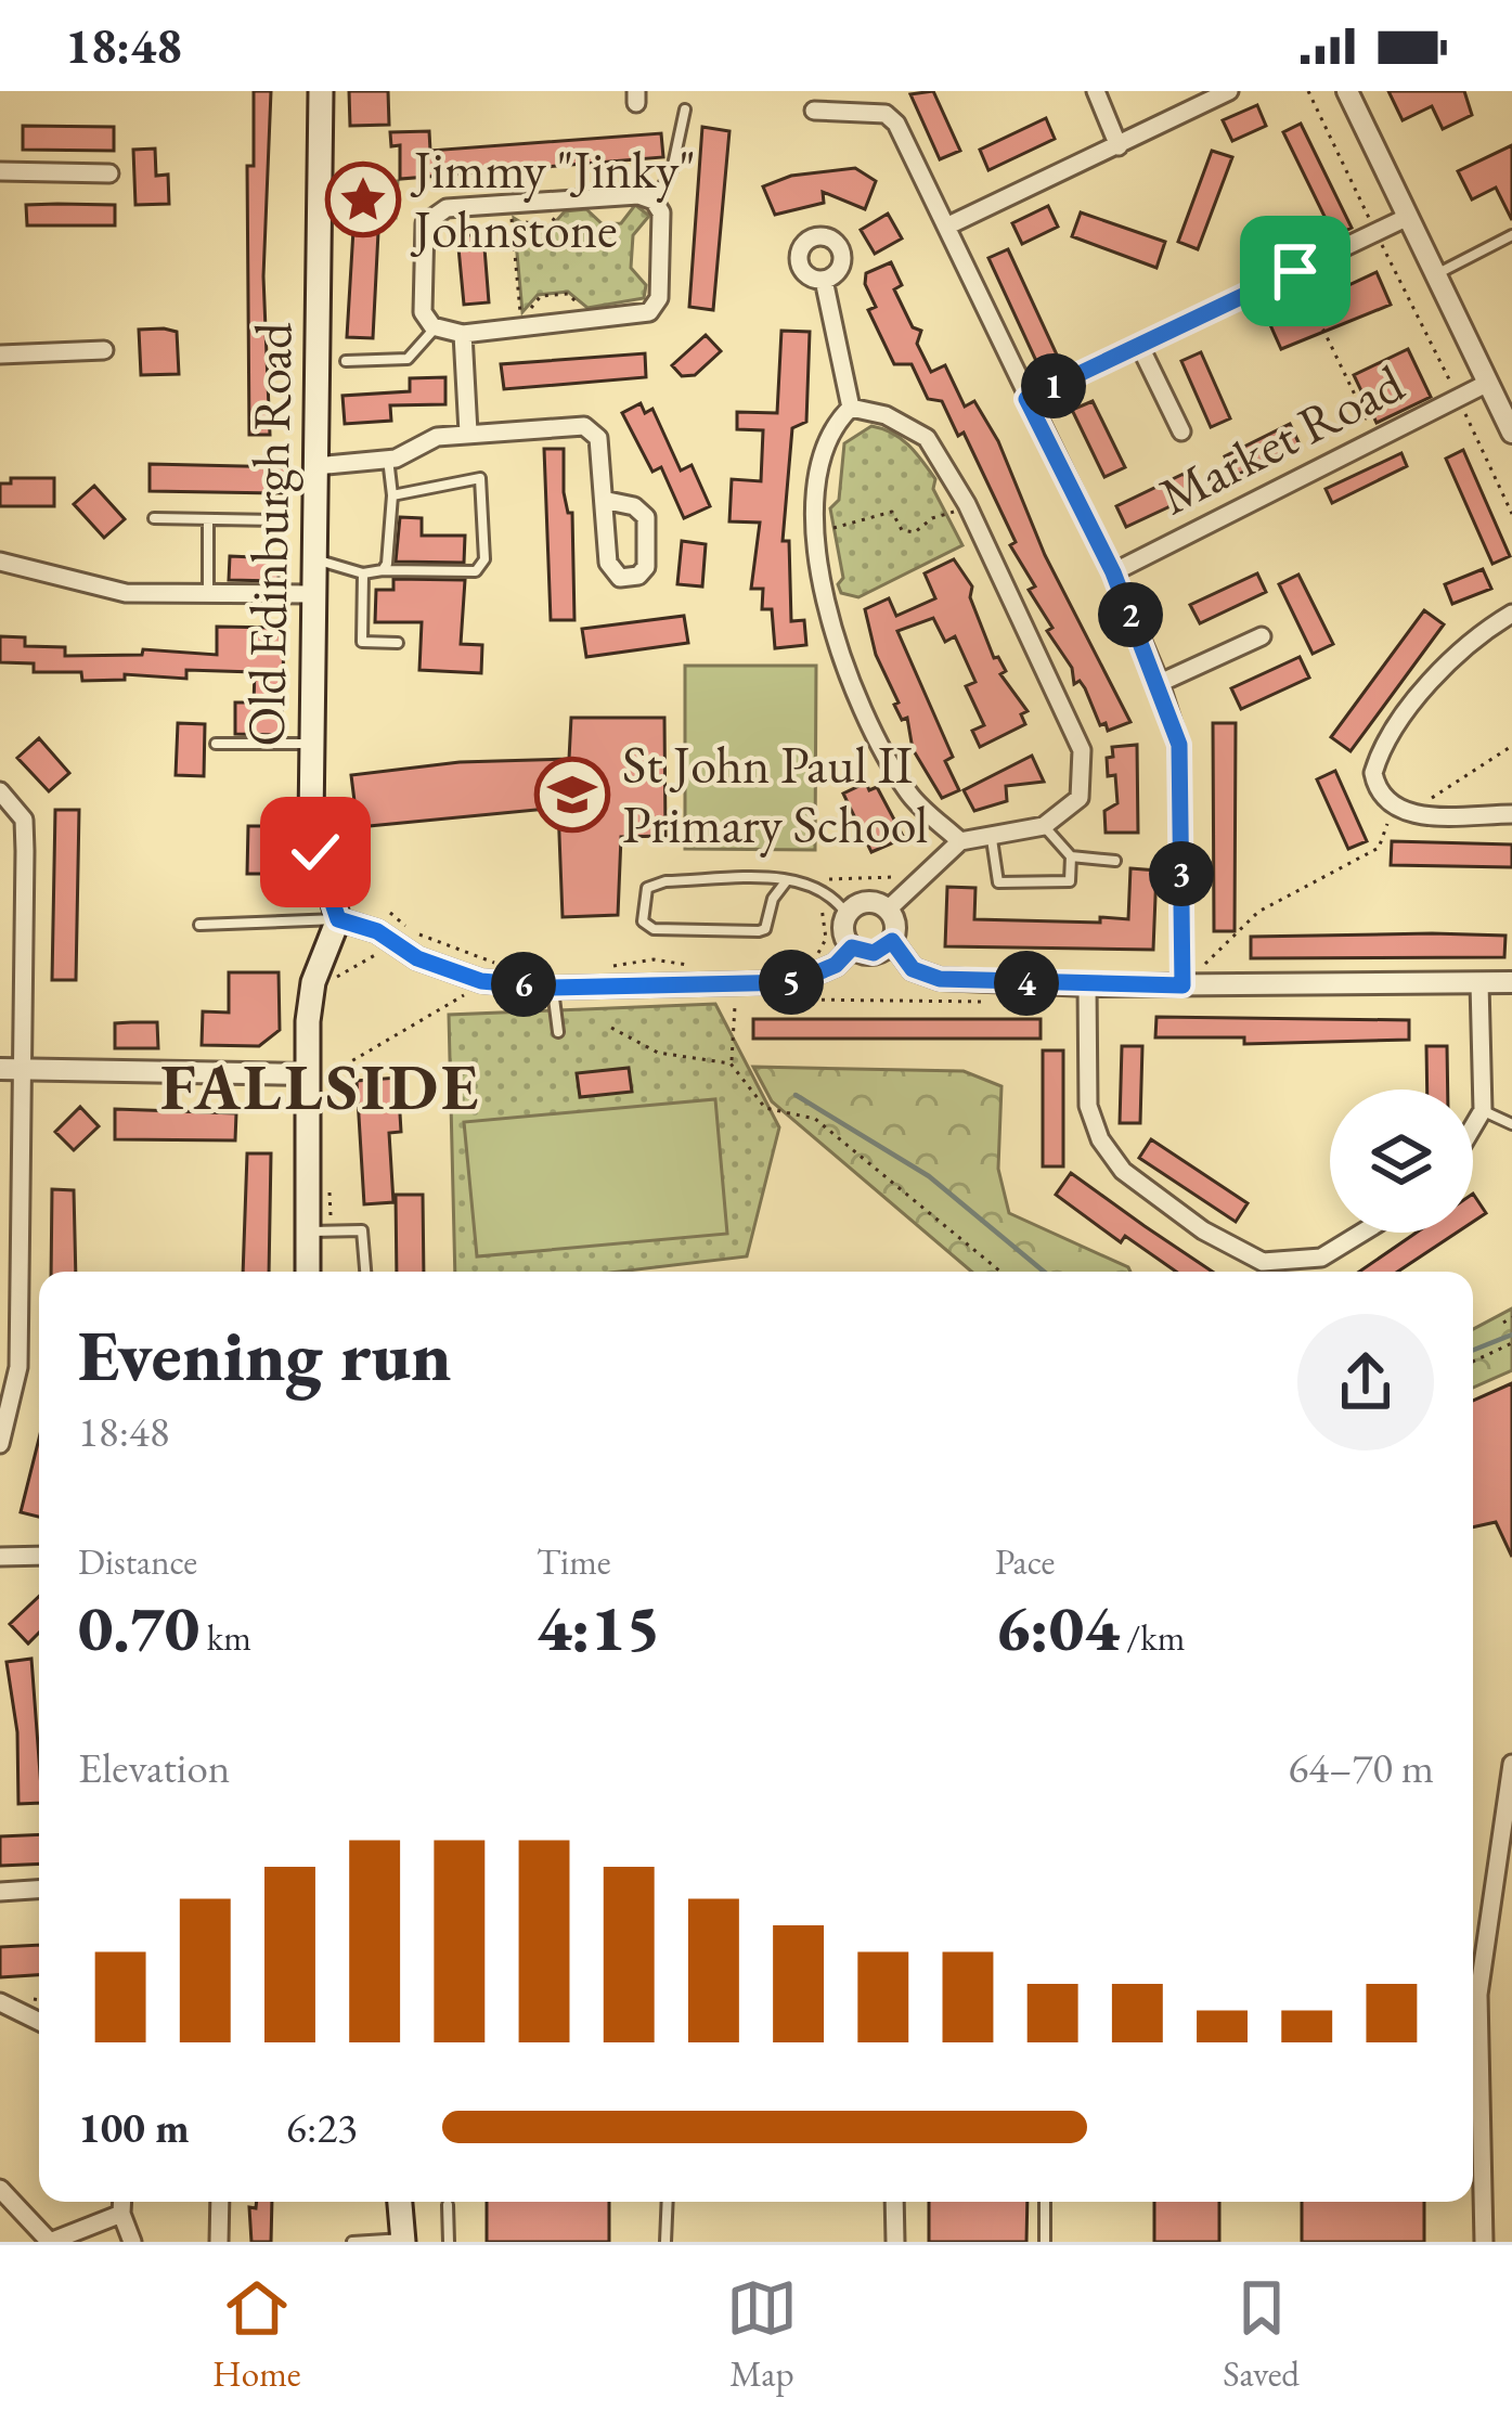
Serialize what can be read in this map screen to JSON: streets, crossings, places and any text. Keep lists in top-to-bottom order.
{
  "streets": {
    "main road": ["Old Edinburgh Road"],
    "street": ["Market Road"]
  },
  "districts": ["FALLSIDE"],
  "places": {
    "place": ["Jimmy \"Jinky\" Johnstone"],
    "school or university": ["St John Paul II Primary School"]
  },
  "page": {
    "status": "18:48",
    "pins": [
      "1",
      "2",
      "3",
      "5",
      "4",
      "6"
    ],
    "heading": ["Evening run", "18:48"],
    "stats": [
      ["Distance", "0.70 km"],
      ["Time", "4:15"],
      ["Pace", "6:04 /km"]
    ],
    "chart": ["Elevation", "64–70 m"],
    "list": [
      {
        "name": "100 m",
        "note": "6:23"
      }
    ],
    "tabs": ["Home", "Map", "Saved"]
  }
}
